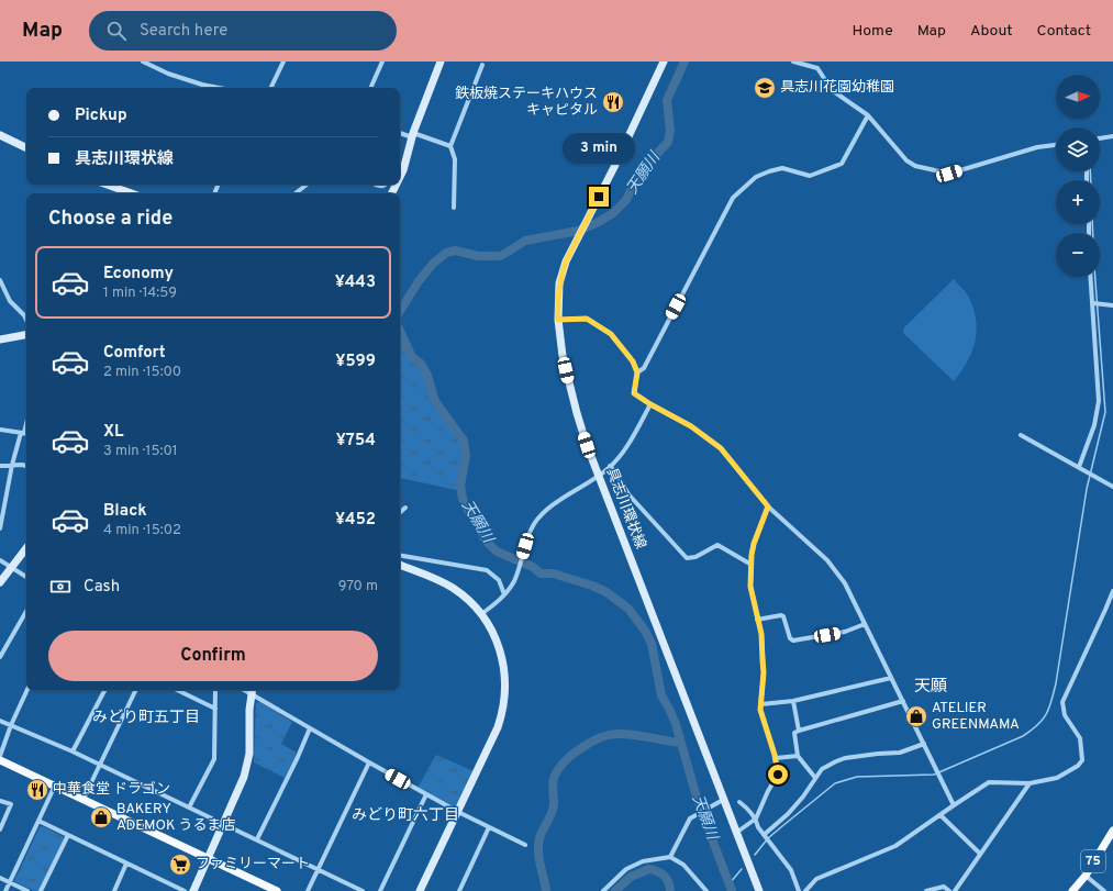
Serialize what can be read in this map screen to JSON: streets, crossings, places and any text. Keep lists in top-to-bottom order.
{
  "streets": {
    "main road": ["具志川環状線", "75"]
  },
  "districts": ["天願", "みどり町五丁目", "みどり町六丁目"],
  "water": ["天願川"],
  "places": {
    "school or university": ["具志川花園幼稚園"],
    "restaurant": ["鉄板焼ステーキハウス キャピタル", "中華食堂 ドラゴン"],
    "shop": ["ATELIER GREENMAMA", "BAKERY ADEMOK うるま店"],
    "supermarket": ["ファミリーマート"]
  },
  "north": "right",
  "page": {
    "header": "Map",
    "search": "Search here",
    "nav": [
      "Home",
      "Map",
      "About",
      "Contact"
    ],
    "map_buttons": ["+", "−"],
    "banner": ["Pickup", "具志川環状線"],
    "bubble": "3 min",
    "heading": "Choose a ride",
    "list": [
      {
        "name": "Economy",
        "note": "1 min · 14:59",
        "value": "¥443"
      },
      {
        "name": "Comfort",
        "note": "2 min · 15:00",
        "value": "¥599"
      },
      {
        "name": "XL",
        "note": "3 min · 15:01",
        "value": "¥754"
      },
      {
        "name": "Black",
        "note": "4 min · 15:02",
        "value": "¥452"
      }
    ],
    "pay": ["Cash", "970 m"],
    "buttons": "Confirm"
  }
}
